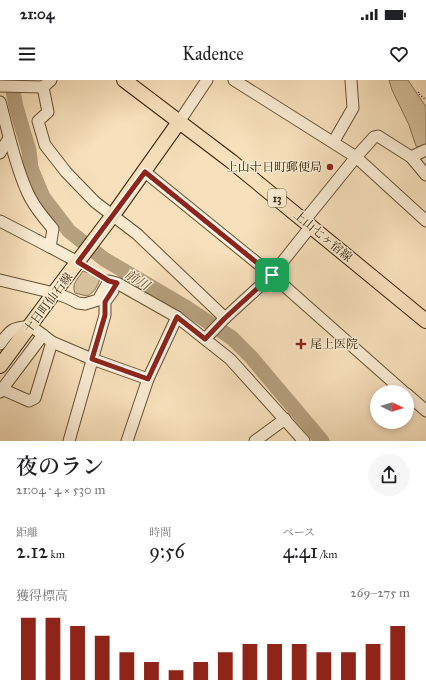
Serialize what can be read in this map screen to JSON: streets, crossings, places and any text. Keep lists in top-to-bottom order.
{
  "streets": {
    "main road": ["13", "上山七ヶ宿線", "十日町仙石線"]
  },
  "crossings": [
    ["上山七ヶ宿線", "十日町仙石線"]
  ],
  "water": ["前川"],
  "places": {
    "other": ["上山十日町郵便局"],
    "health": ["尾上医院"]
  },
  "north": "right",
  "page": {
    "status": "21:04",
    "header": "Kadence",
    "heading": ["夜のラン", "21:04 · 4 × 530 m"],
    "stats": [
      ["距離", "2.12 km"],
      ["時間", "9:56"],
      ["ペース", "4:41 /km"]
    ],
    "chart": ["獲得標高", "269–275 m"]
  }
}
